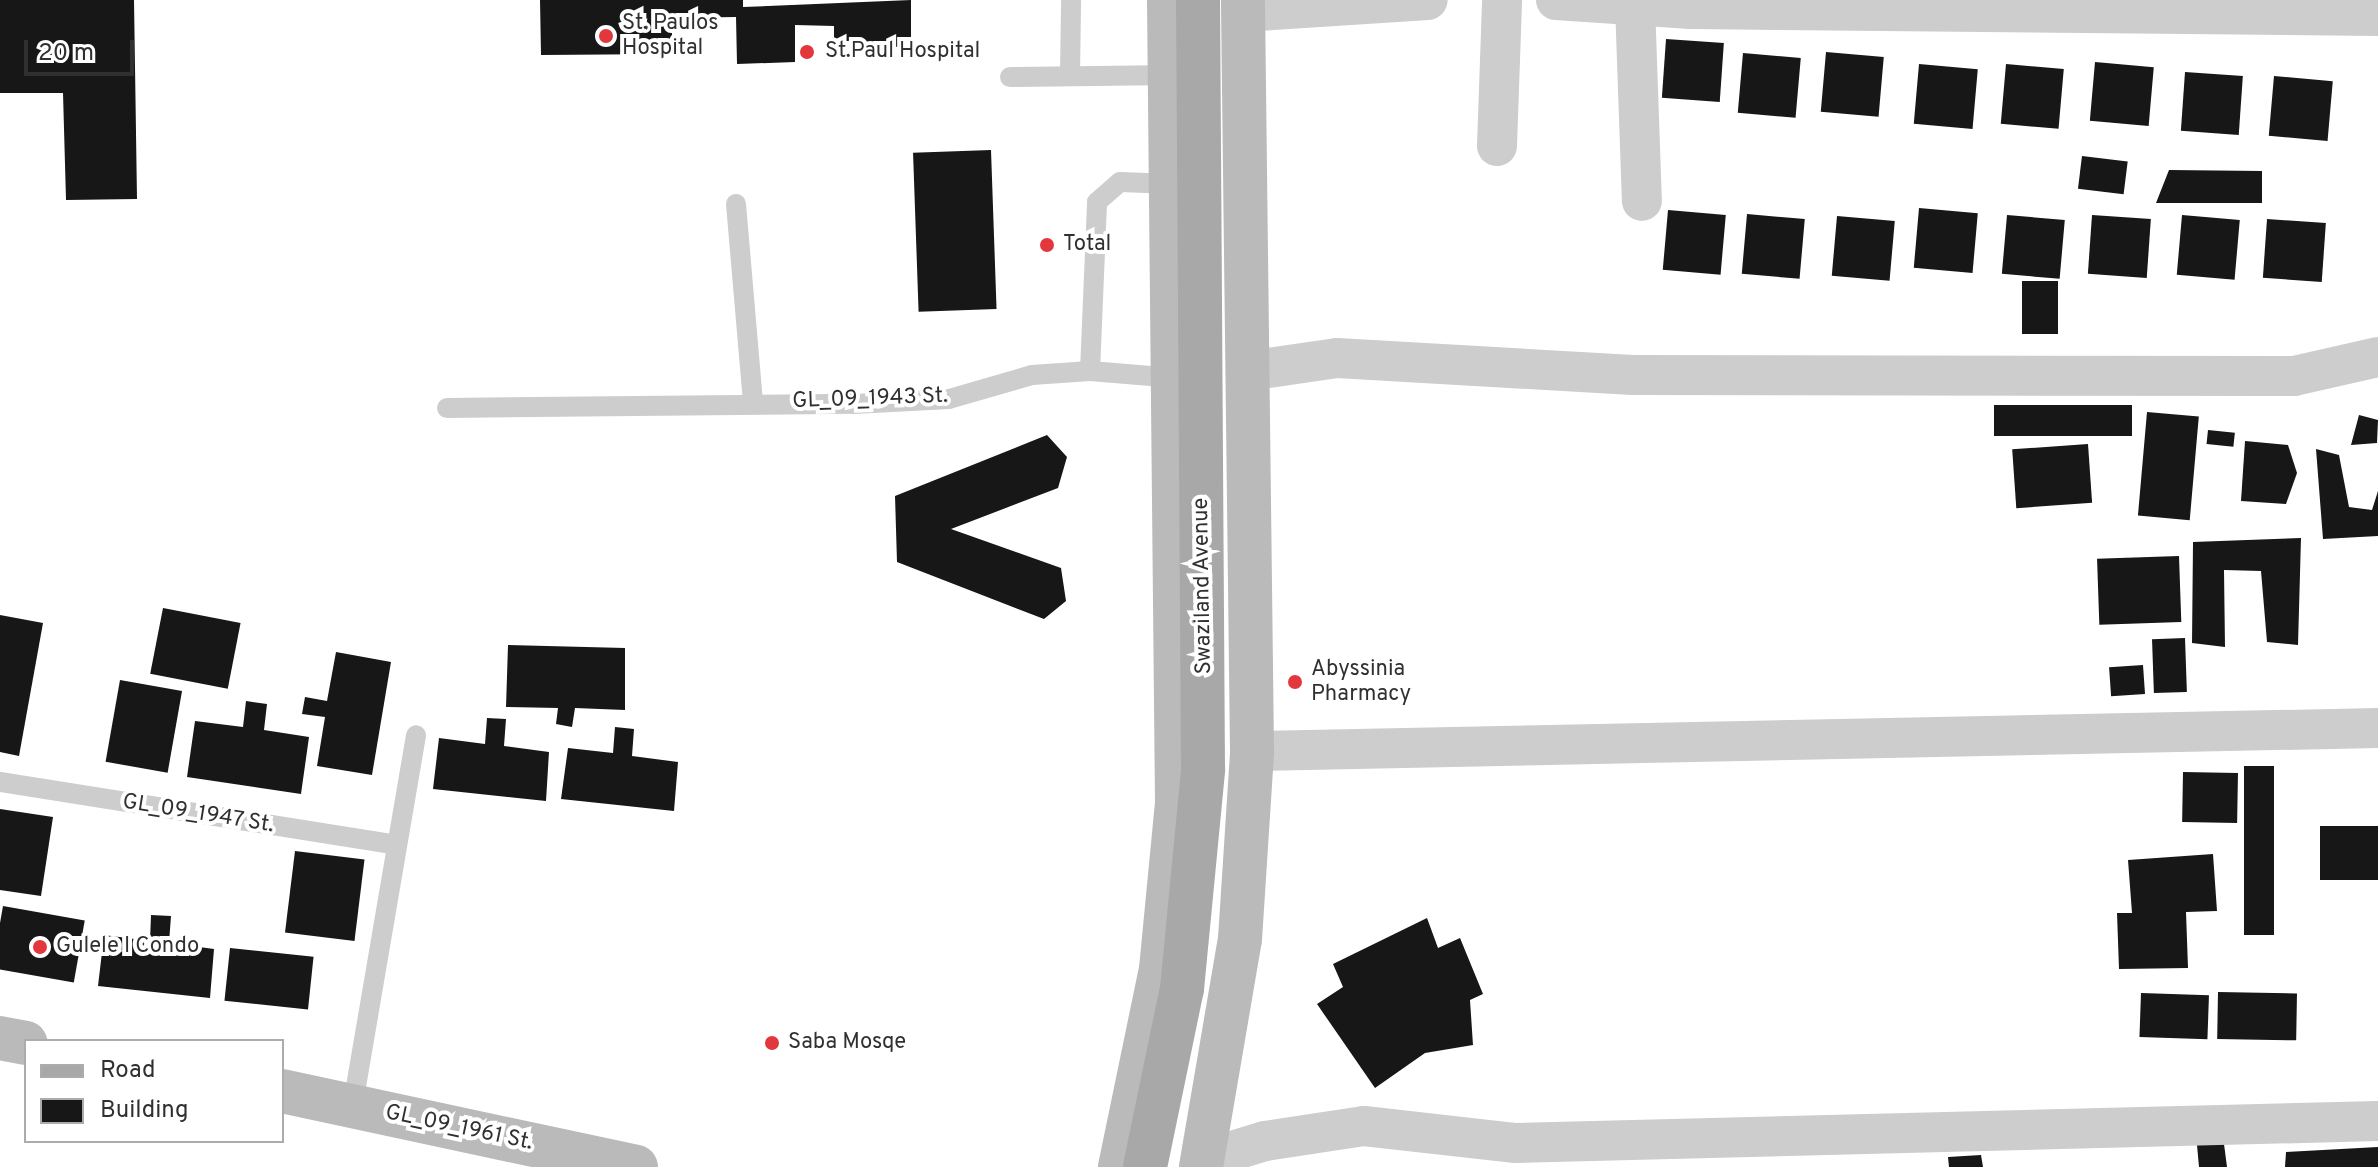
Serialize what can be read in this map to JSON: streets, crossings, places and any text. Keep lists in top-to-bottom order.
{
  "streets": {
    "main road": ["Swaziland Avenue", "GL_09_1961 St."],
    "lane": ["GL_09_1943 St.", "GL_09_1947 St."]
  },
  "places": [
    "St. Paulos Hospital",
    "St.Paul Hospital",
    "Total",
    "Abyssinia Pharmacy",
    "Gulele I Condo",
    "Saba Mosqe"
  ],
  "legend": ["Road", "Building"],
  "scale_bar": "20 m"
}
